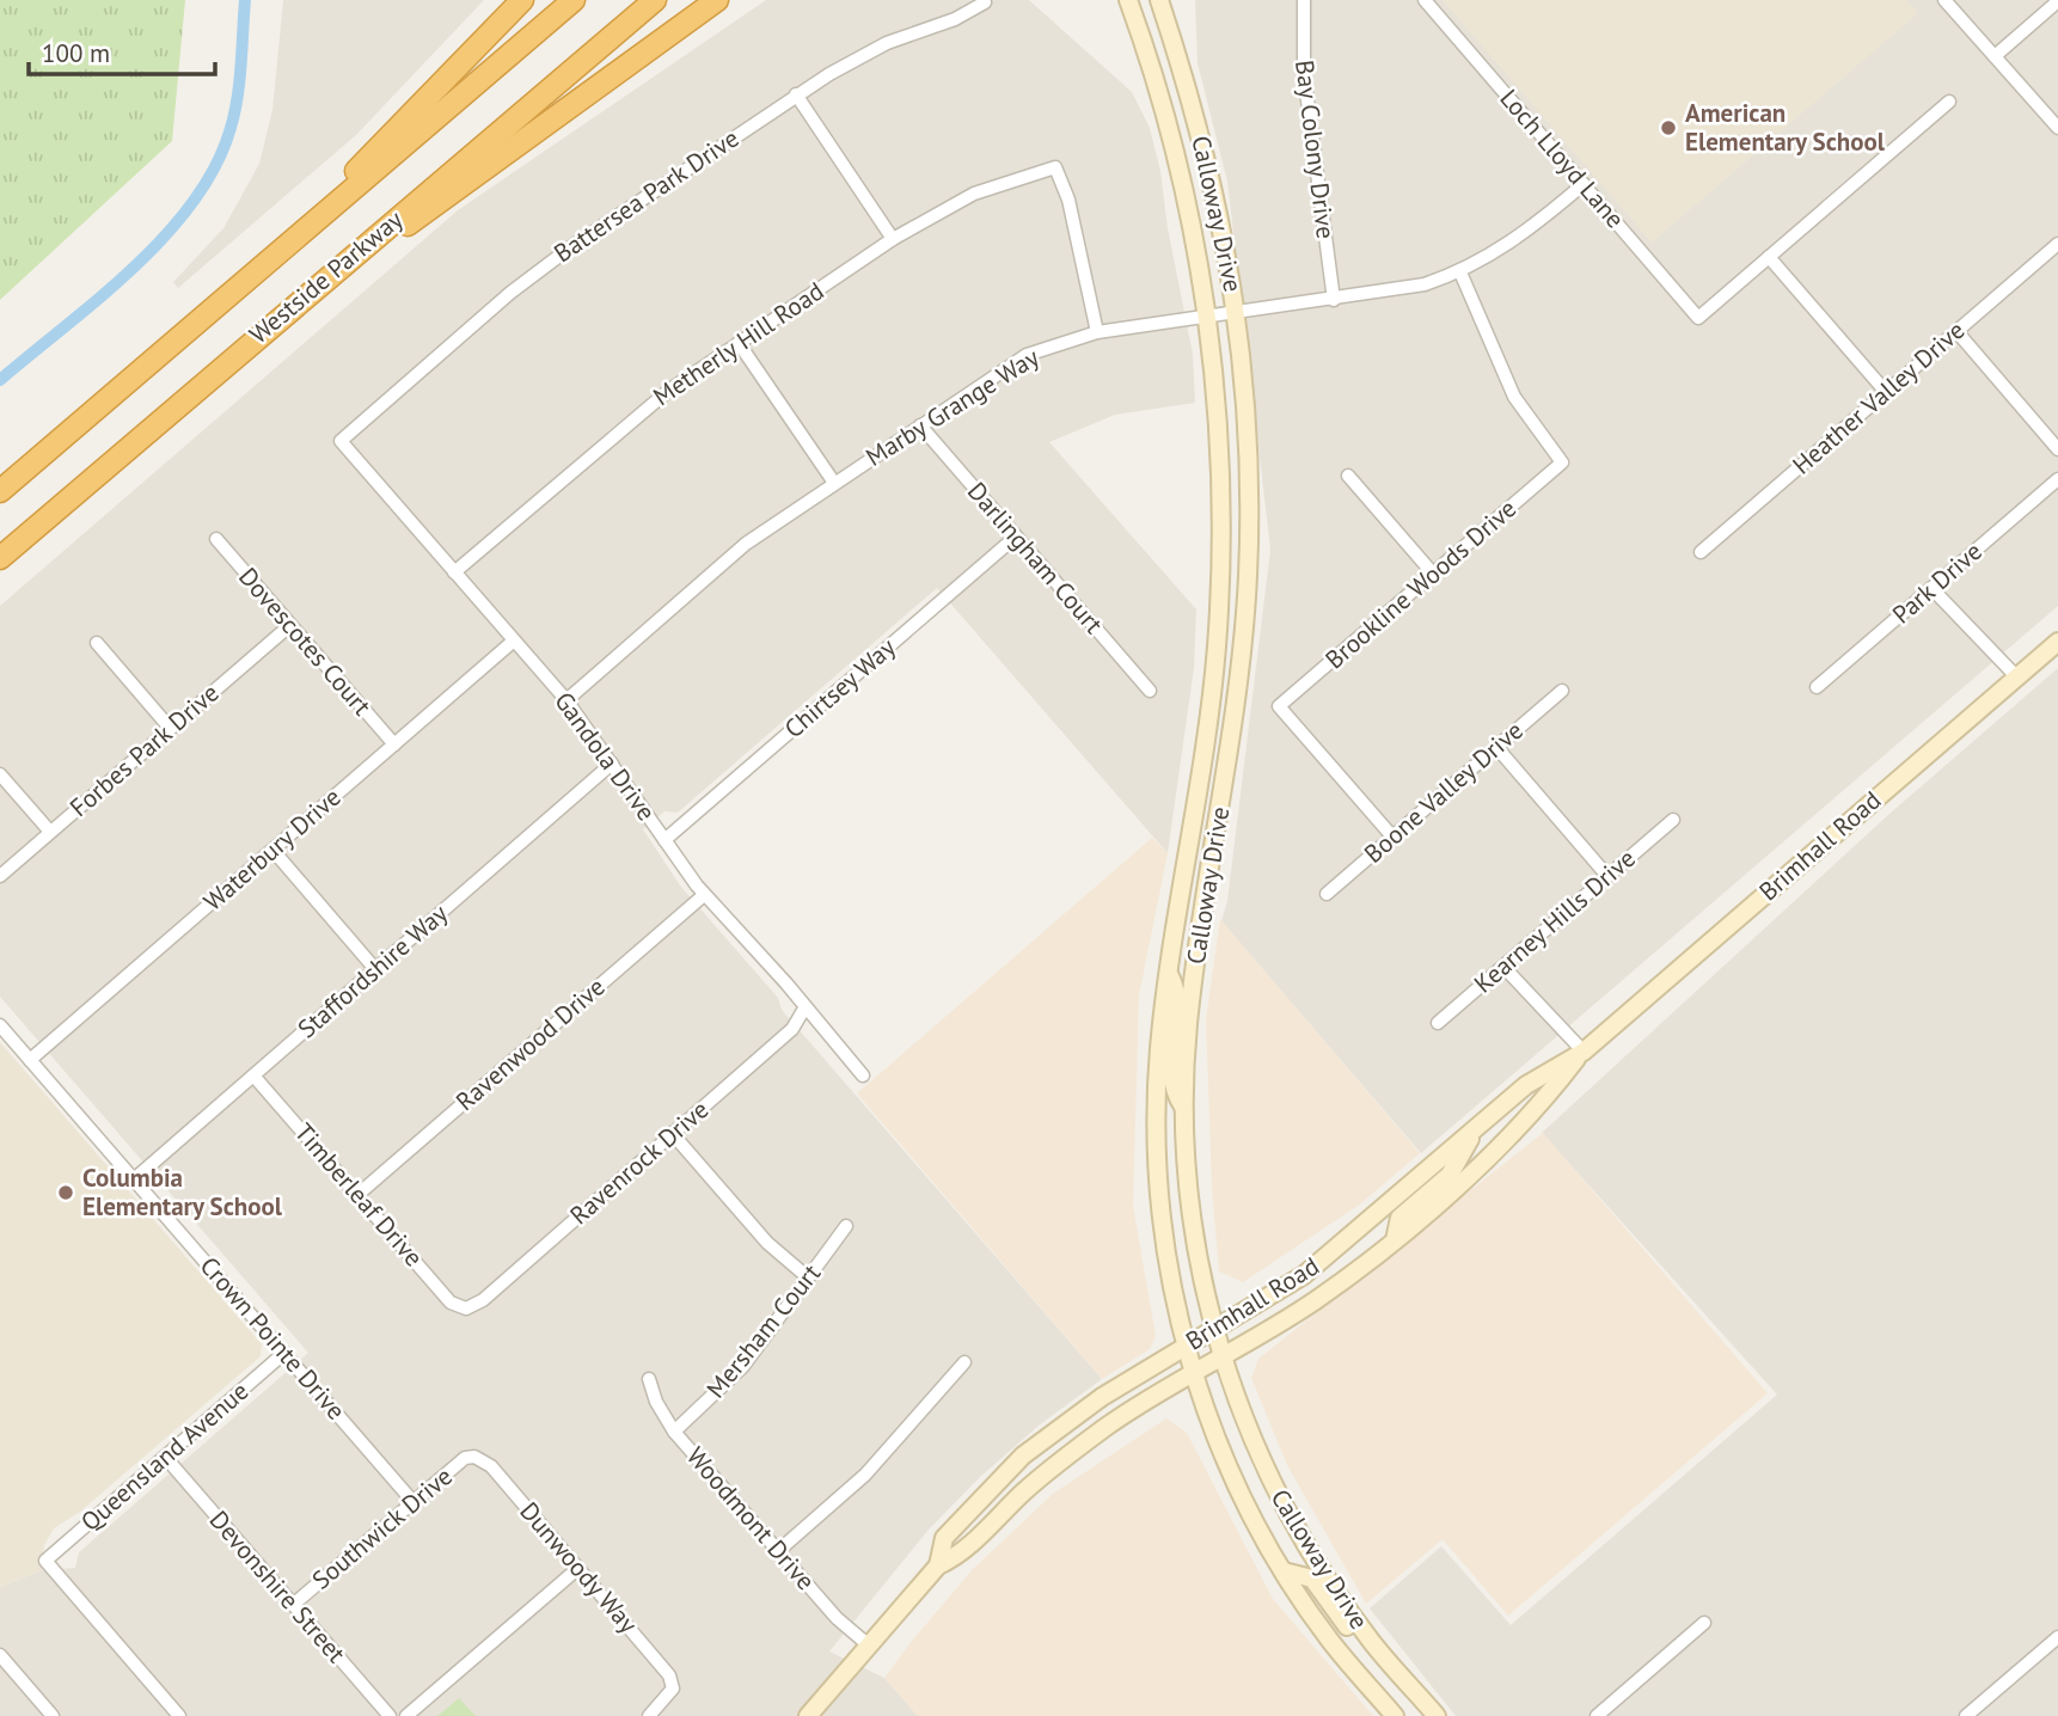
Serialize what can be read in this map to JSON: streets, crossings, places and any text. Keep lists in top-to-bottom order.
{
  "streets": {
    "highway": ["Westside Parkway"],
    "main road": ["Calloway Drive", "Brimhall Road"],
    "street": [
      "Bay Colony Drive",
      "Loch Lloyd Lane",
      "Battersea Park Drive",
      "Metherly Hill Road",
      "Heather Valley Drive",
      "Marby Grange Way",
      "Darlingham Court",
      "Park Drive",
      "Brookline Woods Drive",
      "Dovescotes Court",
      "Chirtsey Way",
      "Forbes Park Drive",
      "Gandola Drive",
      "Boone Valley Drive",
      "Waterbury Drive",
      "Kearney Hills Drive",
      "Staffordshire Way",
      "Ravenwood Drive",
      "Ravenrock Drive",
      "Timberleaf Drive",
      "Mersham Court",
      "Crown Pointe Drive",
      "Queensland Avenue",
      "Woodmont Drive",
      "Southwick Drive",
      "Dunwoody Way",
      "Devonshire Street"
    ]
  },
  "crossings": [
    ["Bay Colony Drive", "Marby Grange Way"],
    ["Loch Lloyd Lane", "Marby Grange Way"],
    ["Battersea Park Drive", "Gandola Drive"],
    ["Calloway Drive", "Marby Grange Way"],
    ["Calloway Drive", "Brimhall Road"],
    ["Metherly Hill Road", "Marby Grange Way"],
    ["Metherly Hill Road", "Gandola Drive"],
    ["Marby Grange Way", "Darlingham Court"],
    ["Marby Grange Way", "Brookline Woods Drive"],
    ["Marby Grange Way", "Gandola Drive"],
    ["Darlingham Court", "Chirtsey Way"],
    ["Brookline Woods Drive", "Boone Valley Drive"],
    ["Dovescotes Court", "Forbes Park Drive"],
    ["Dovescotes Court", "Waterbury Drive"],
    ["Chirtsey Way", "Gandola Drive"],
    ["Gandola Drive", "Waterbury Drive"],
    ["Gandola Drive", "Staffordshire Way"],
    ["Gandola Drive", "Ravenwood Drive"],
    ["Gandola Drive", "Ravenrock Drive"],
    ["Brimhall Road", "Woodmont Drive"],
    ["Waterbury Drive", "Crown Pointe Drive"],
    ["Staffordshire Way", "Timberleaf Drive"],
    ["Staffordshire Way", "Crown Pointe Drive"],
    ["Ravenwood Drive", "Timberleaf Drive"],
    ["Ravenrock Drive", "Timberleaf Drive"],
    ["Mersham Court", "Woodmont Drive"],
    ["Crown Pointe Drive", "Queensland Avenue"],
    ["Crown Pointe Drive", "Southwick Drive"],
    ["Queensland Avenue", "Devonshire Street"],
    ["Southwick Drive", "Dunwoody Way"],
    ["Southwick Drive", "Devonshire Street"]
  ],
  "places": ["American Elementary School", "Columbia Elementary School"],
  "scale_bar": "100 m"
}
